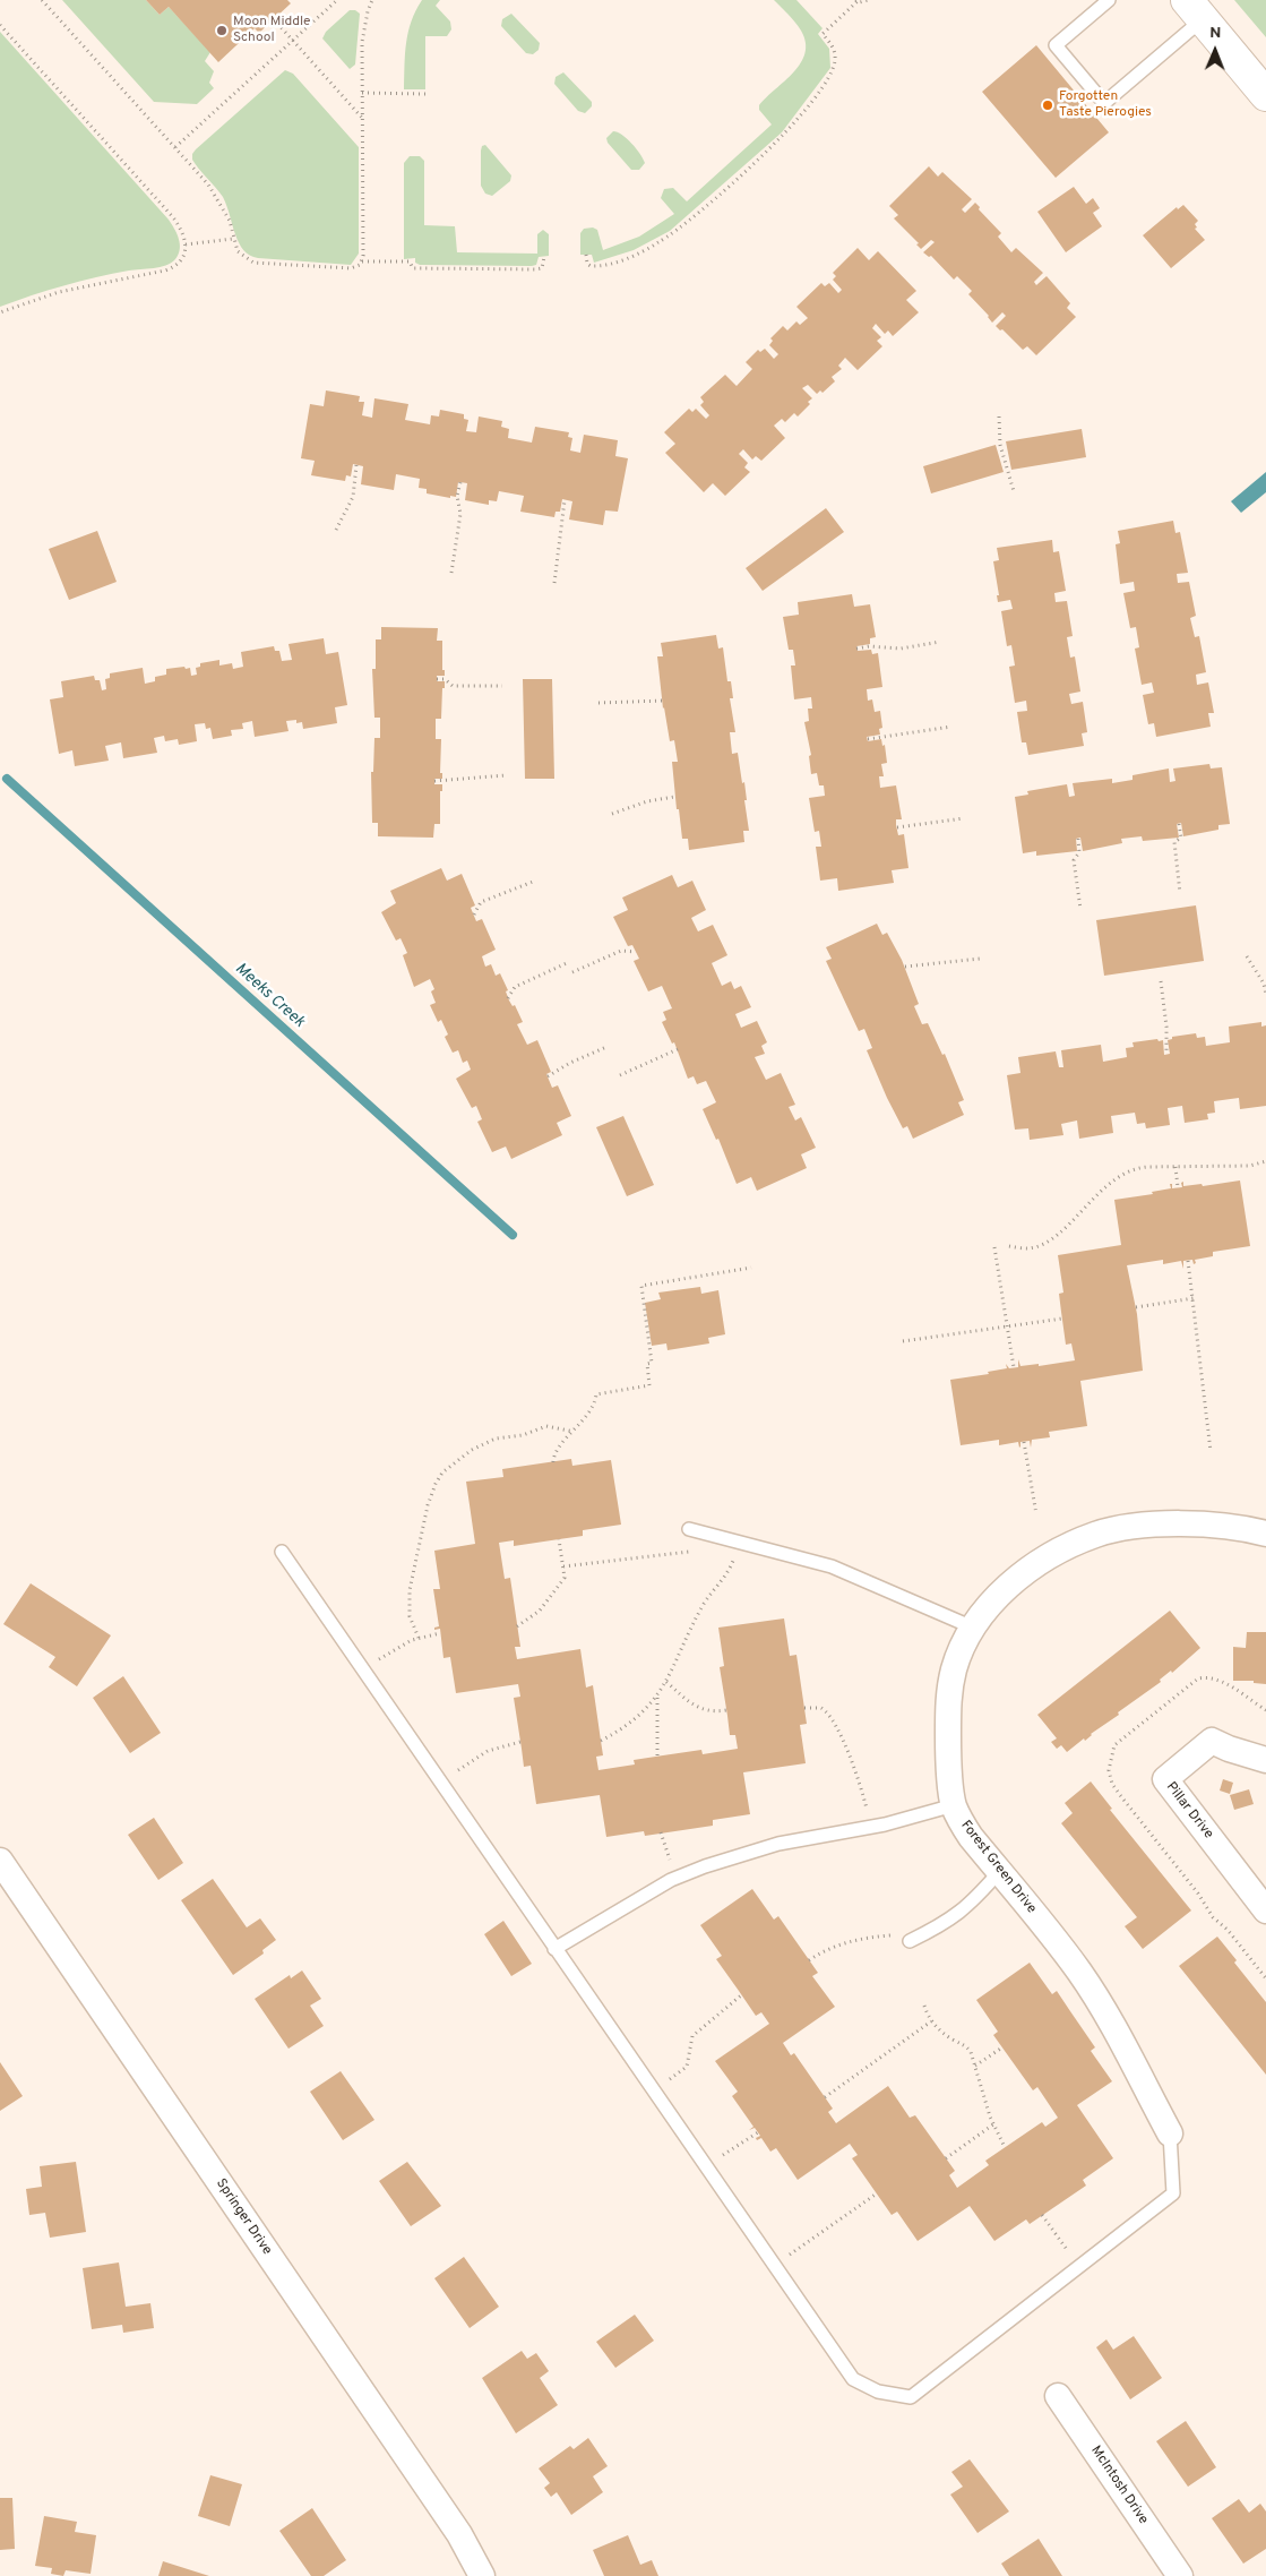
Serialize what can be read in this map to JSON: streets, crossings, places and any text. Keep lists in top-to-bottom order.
{
  "streets": {
    "street": [
      "Pillar Drive",
      "Forest Green Drive",
      "Springer Drive",
      "McIntosh Drive"
    ]
  },
  "water": ["Meeks Creek"],
  "places": ["Moon Middle School", "Forgotten Taste Pierogies"],
  "north": "top"
}
